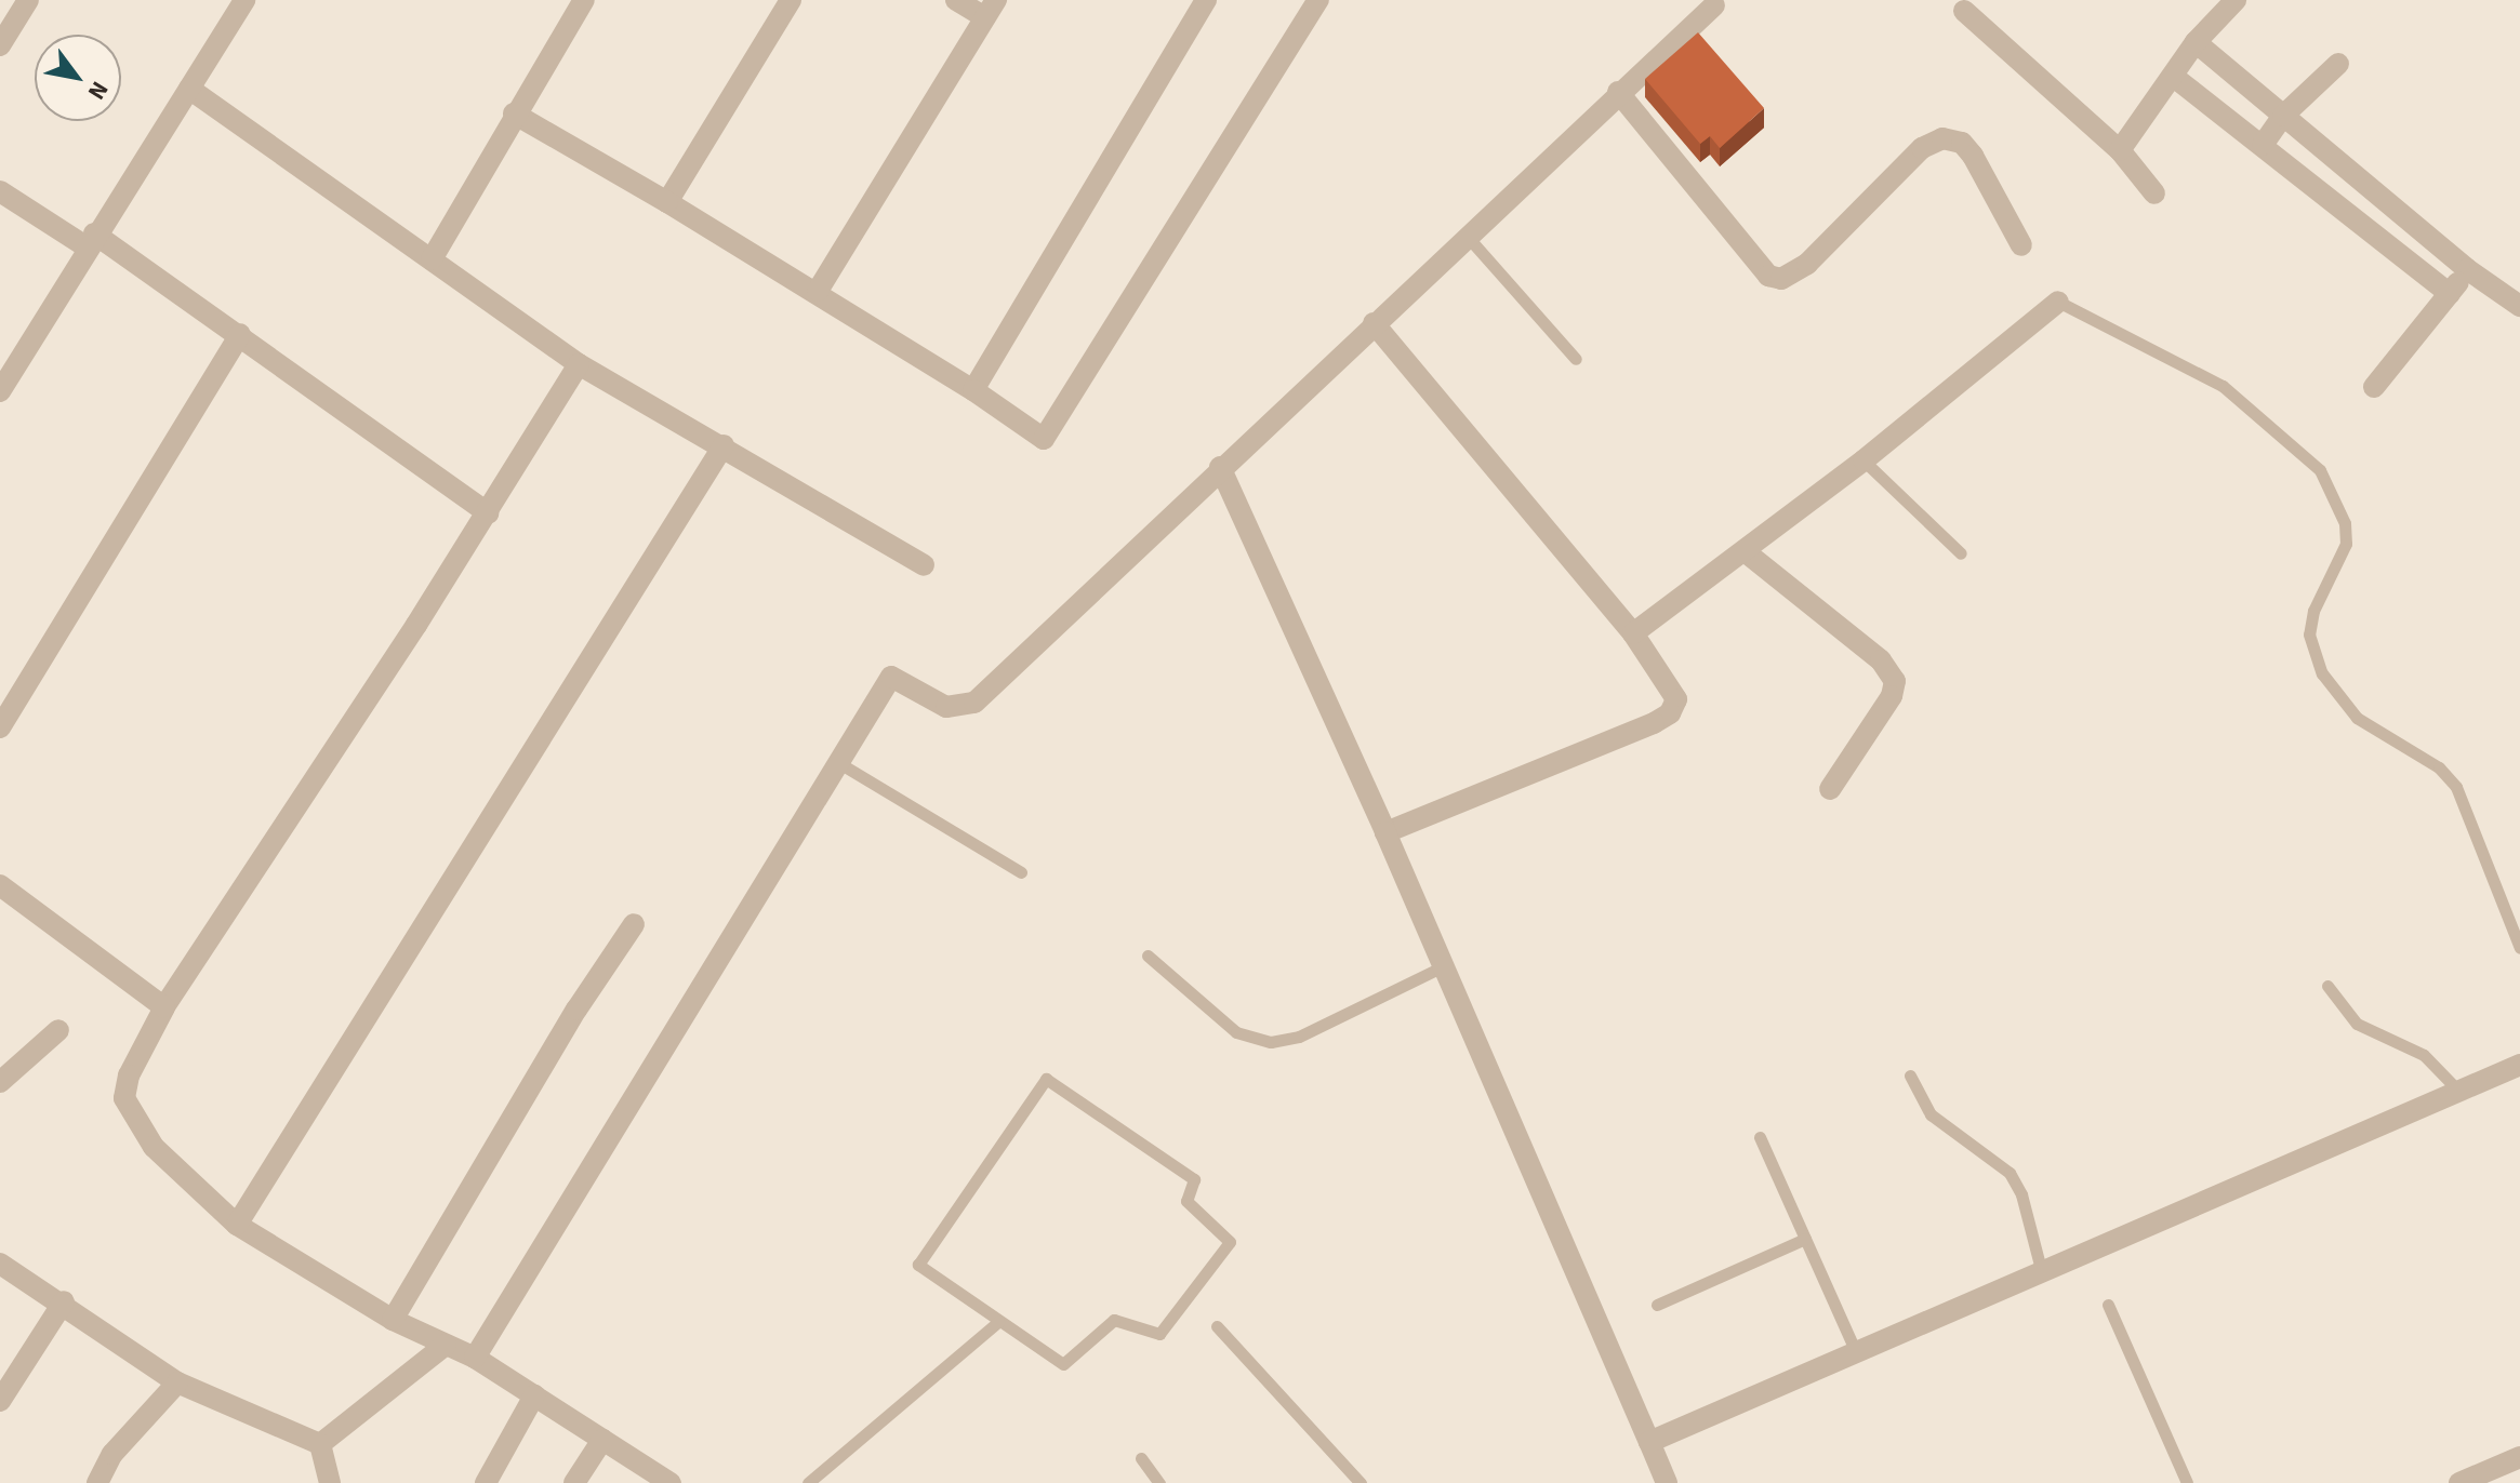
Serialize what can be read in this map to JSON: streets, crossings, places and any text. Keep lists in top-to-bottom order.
{
  "north": "bottom right"
}
